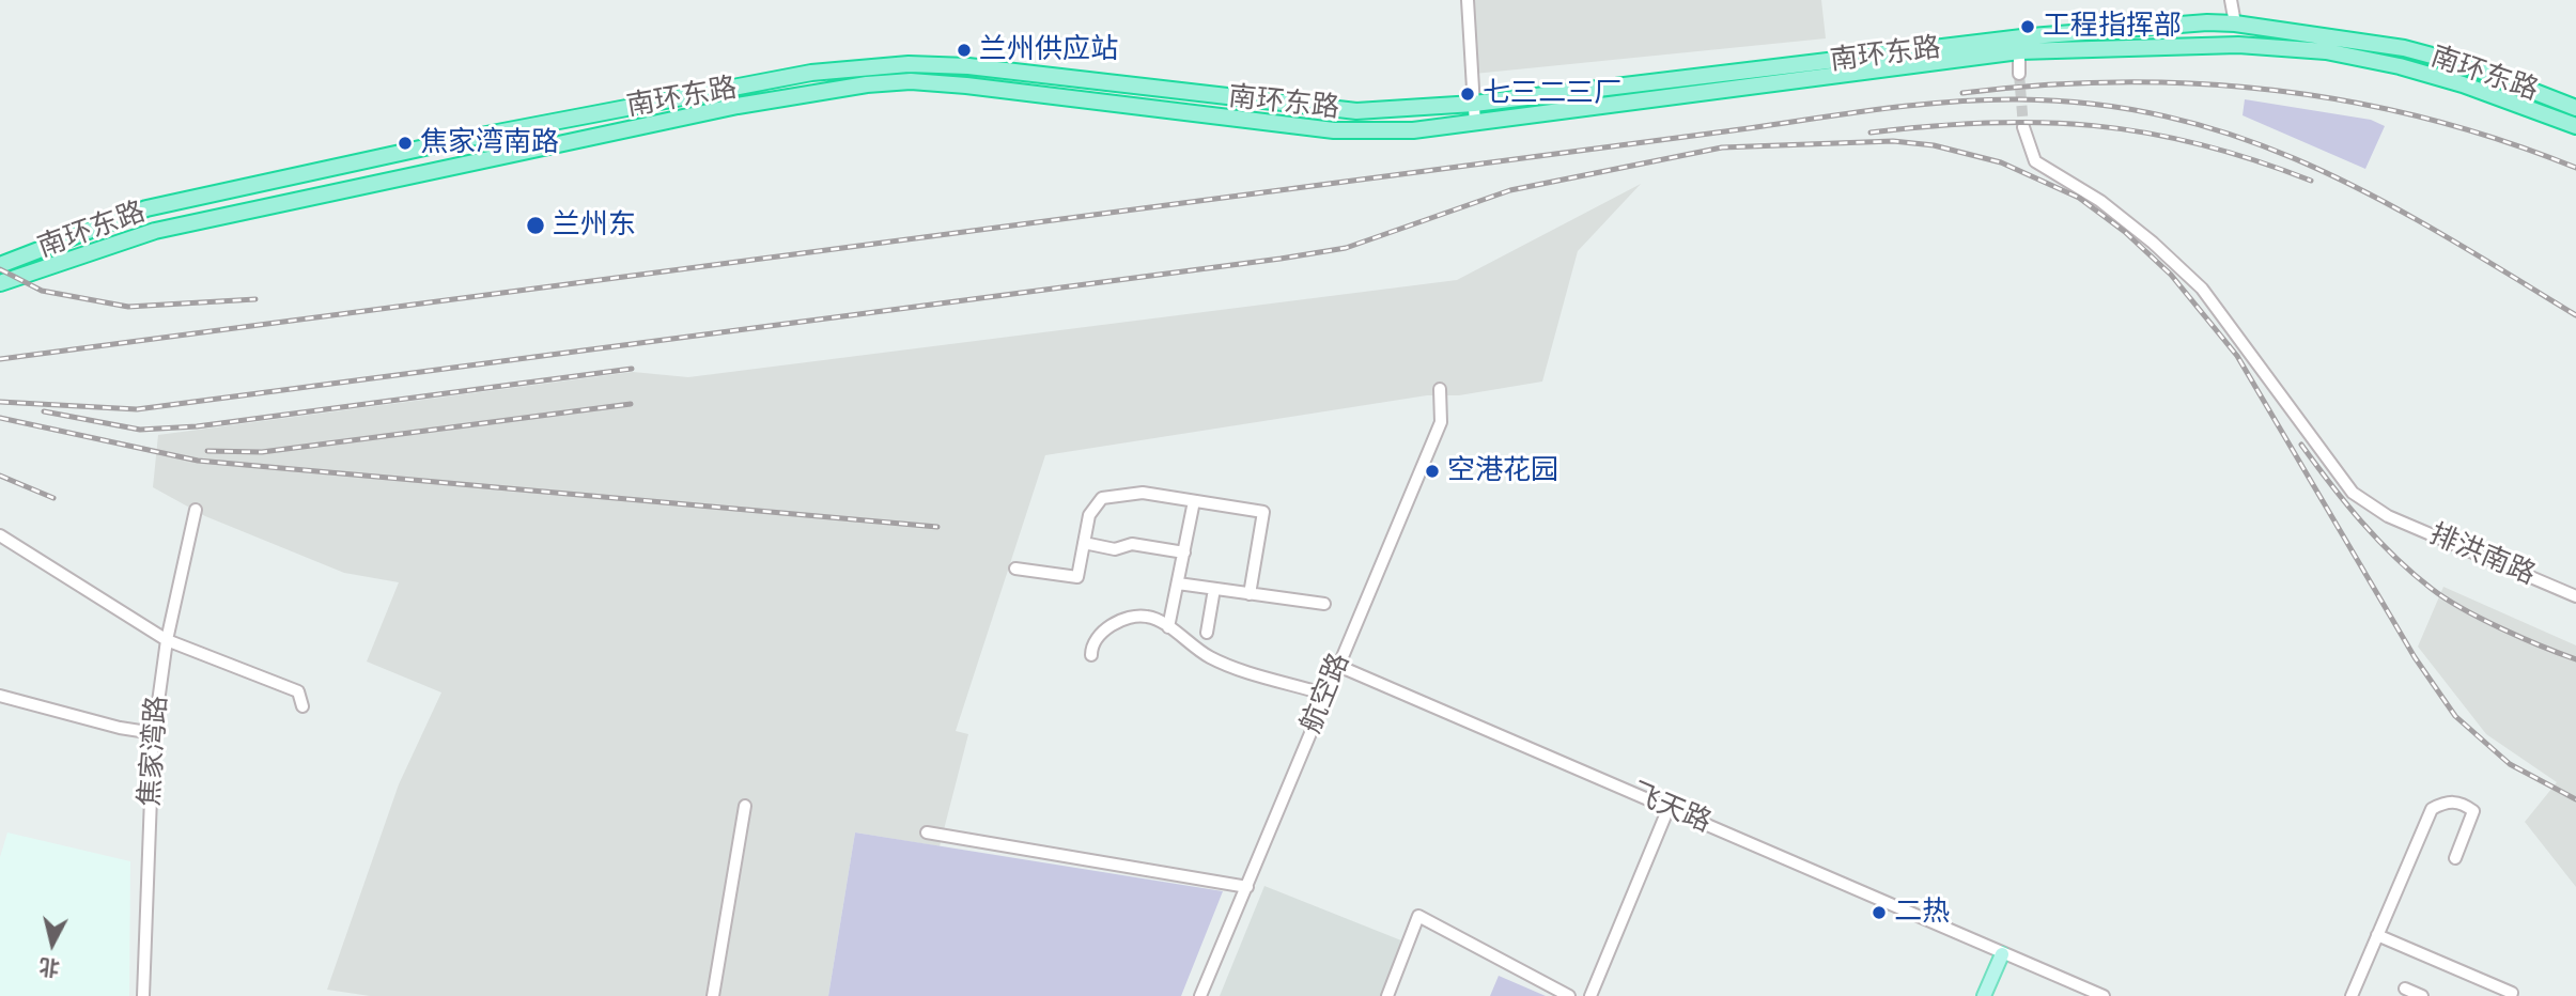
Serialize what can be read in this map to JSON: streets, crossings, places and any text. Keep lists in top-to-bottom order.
{
  "streets": {
    "highway": ["南环东路"],
    "street": [
      "排洪南路",
      "航空路",
      "焦家湾路",
      "飞天路"
    ]
  },
  "crossings": [
    ["航空路", "飞天路"]
  ],
  "places": [
    "工程指挥部",
    "兰州供应站",
    "七三二三厂",
    "焦家湾南路",
    "兰州东",
    "空港花园",
    "二热"
  ],
  "north": "bottom"
}
